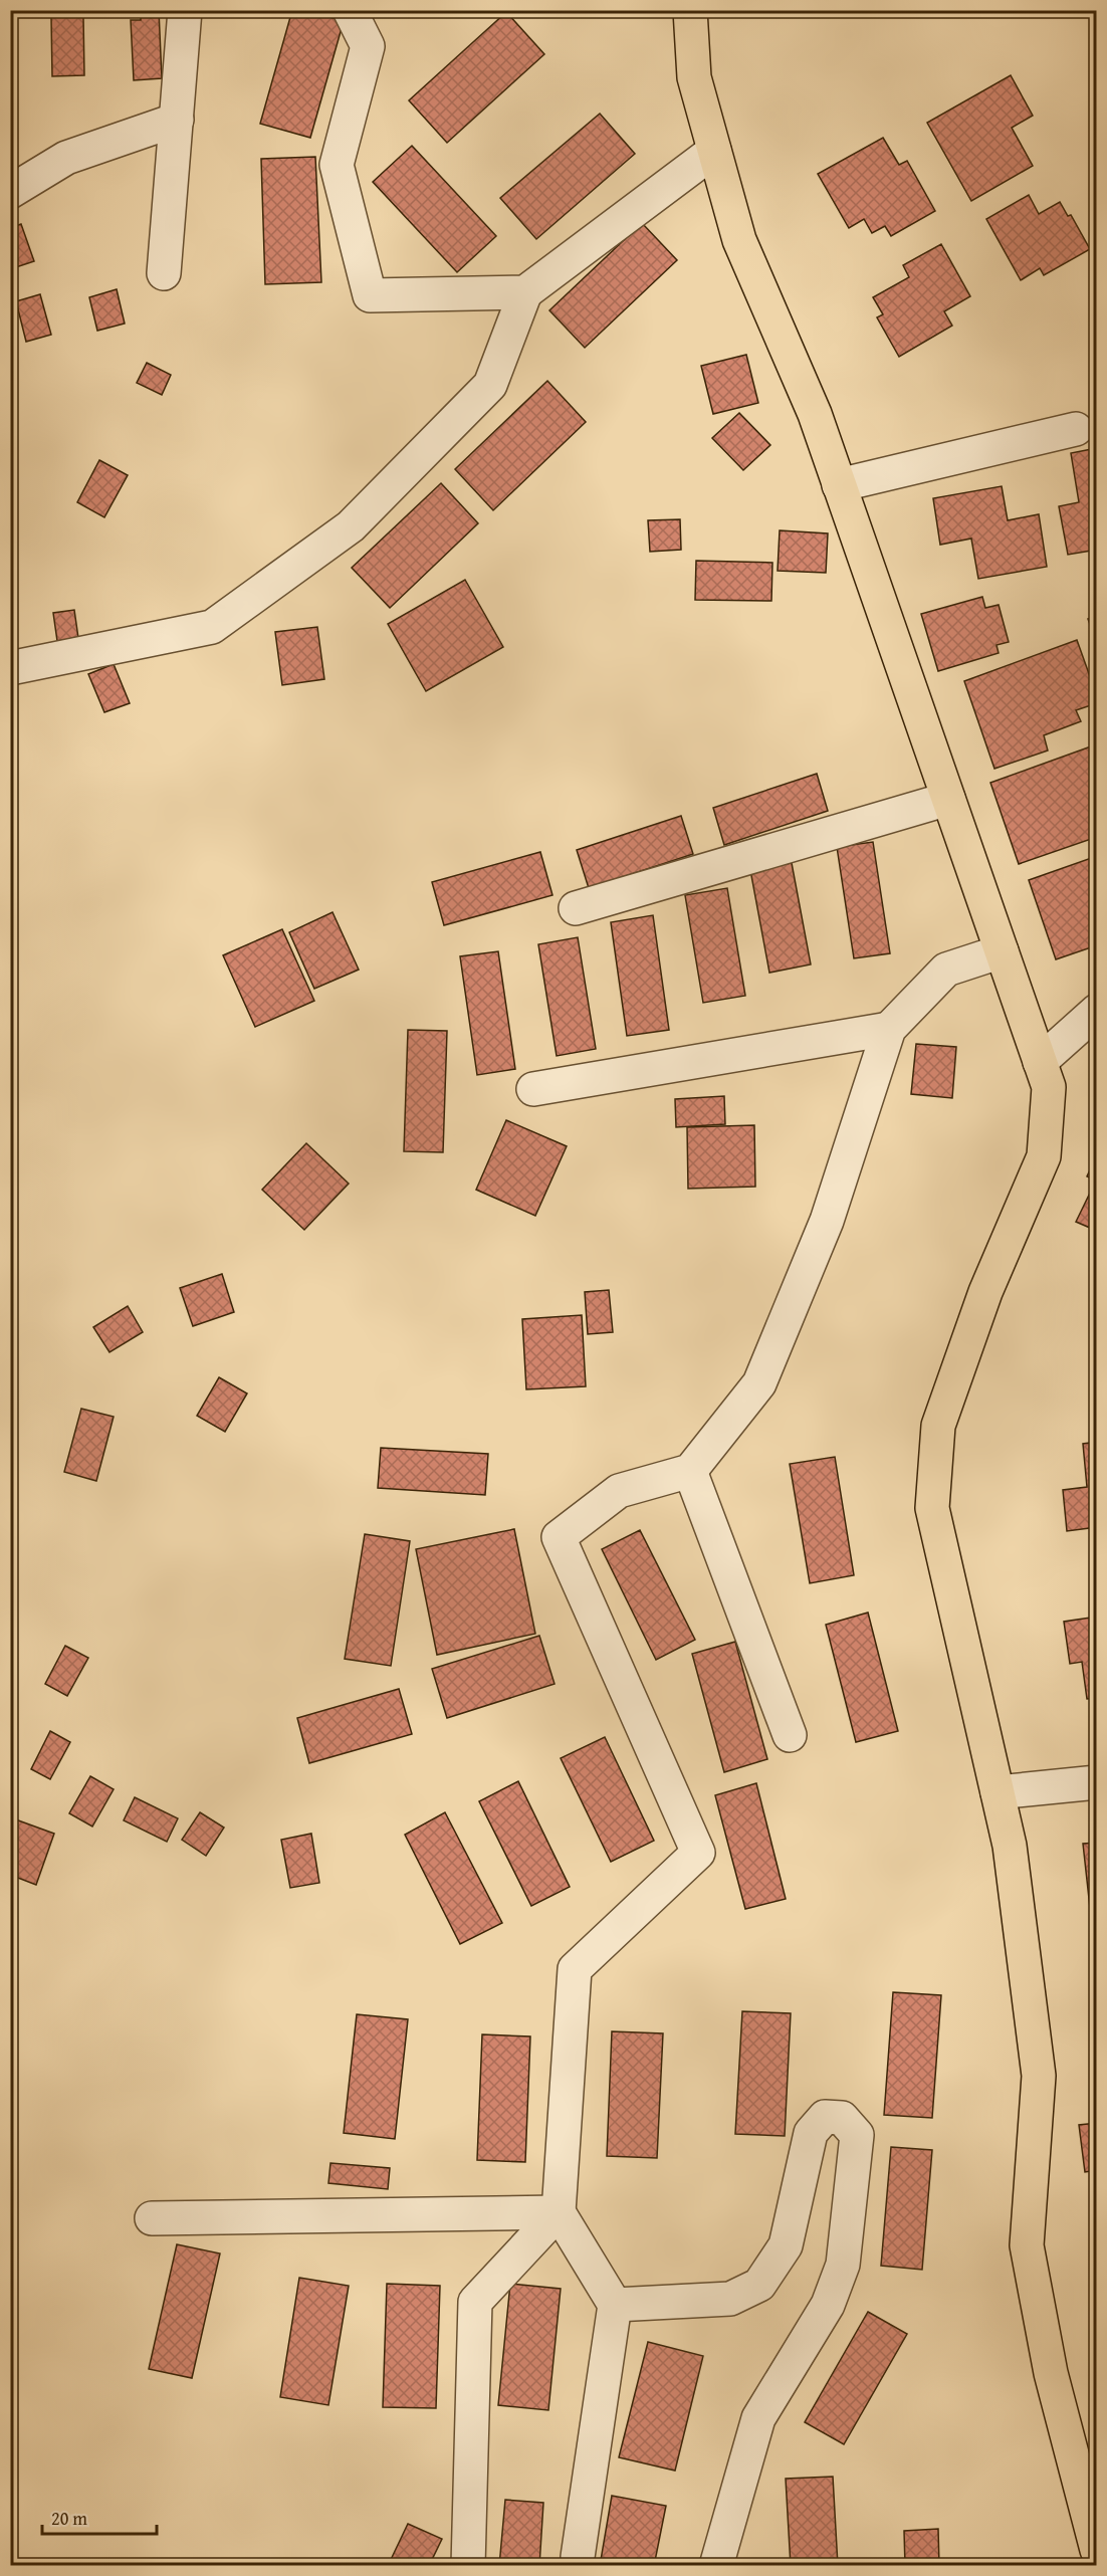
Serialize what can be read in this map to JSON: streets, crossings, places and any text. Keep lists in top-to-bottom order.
{
  "scale_bar": "20 m"
}
